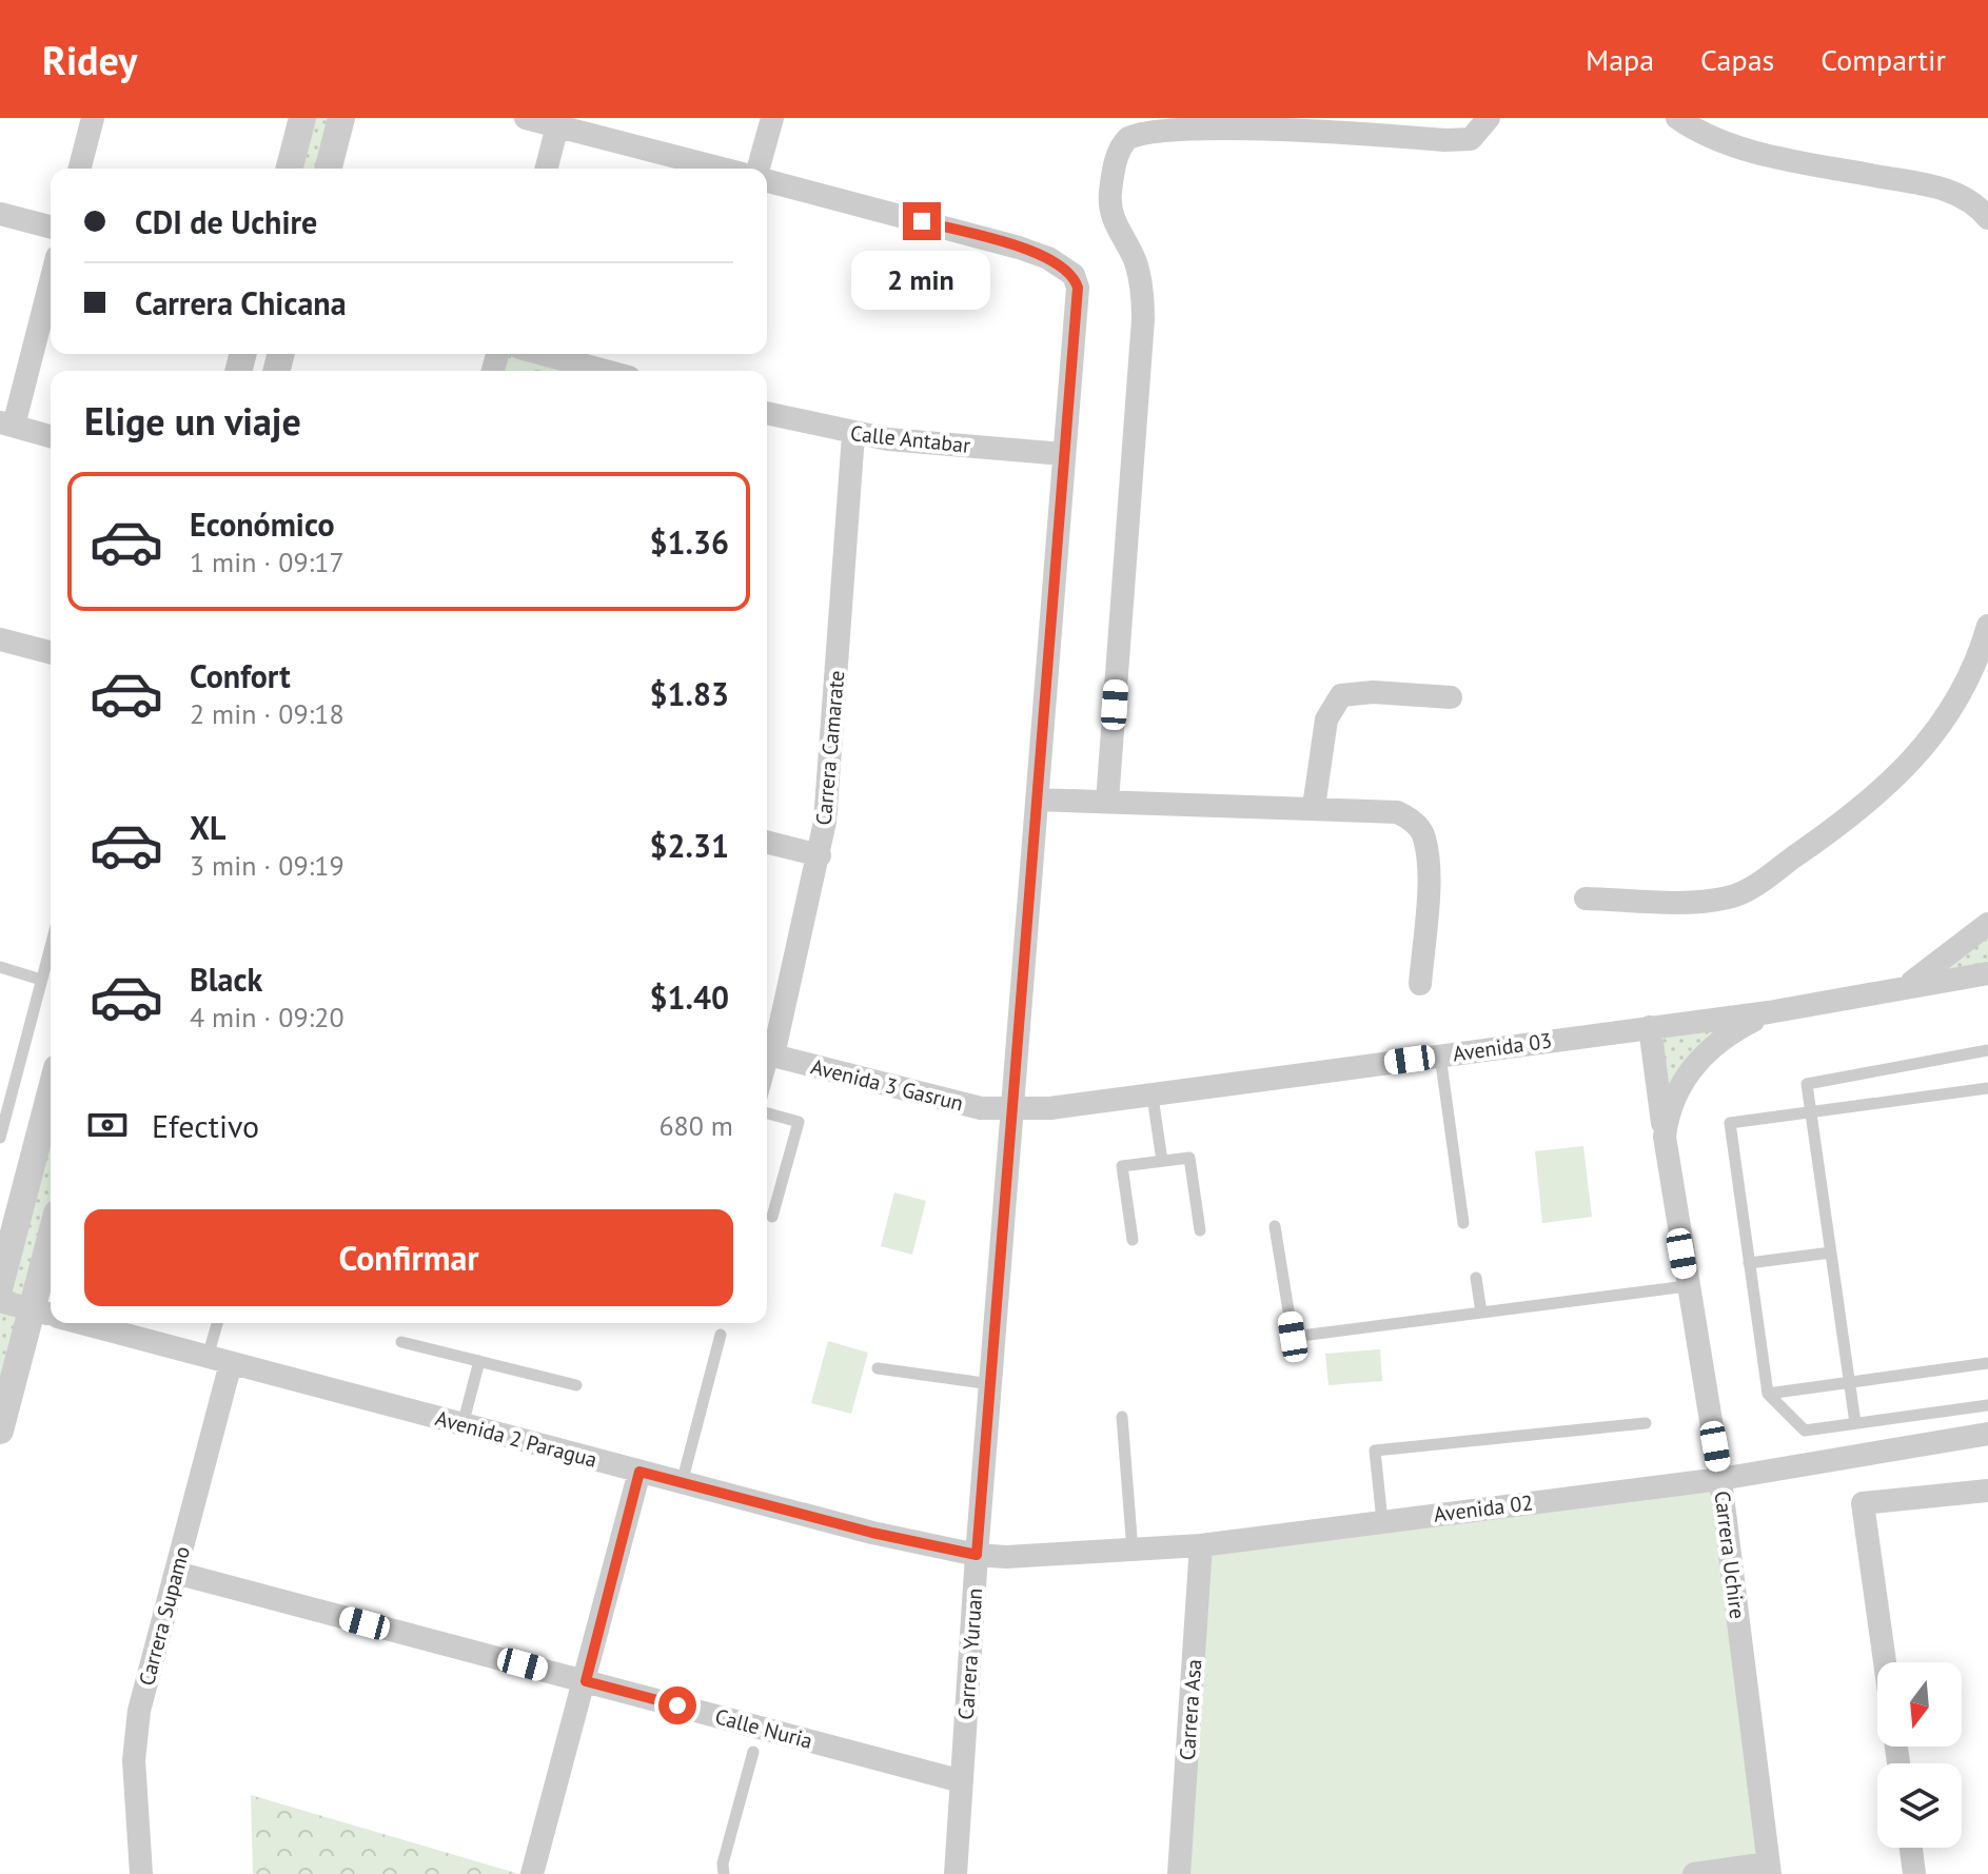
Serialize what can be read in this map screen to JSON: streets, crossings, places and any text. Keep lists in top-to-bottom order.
{
  "streets": {
    "street": [
      "Calle Antabar",
      "Carrera Camarate",
      "Avenida 03",
      "Avenida 3 Gasrun",
      "Avenida 2 Paragua",
      "Avenida 02",
      "Carrera Uchire",
      "Carrera Supamo",
      "Carrera Yuruan",
      "Carrera Asa",
      "Calle Nuria"
    ]
  },
  "crossings": [
    ["Calle Antabar", "Carrera Camarate"],
    ["Calle Antabar", "Carrera Yuruan"],
    ["Carrera Camarate", "Avenida 3 Gasrun"],
    ["Avenida 03", "Avenida 3 Gasrun"],
    ["Avenida 03", "Carrera Uchire"],
    ["Avenida 03", "Carrera Yuruan"],
    ["Avenida 3 Gasrun", "Carrera Yuruan"],
    ["Avenida 2 Paragua", "Avenida 02"],
    ["Avenida 2 Paragua", "Carrera Supamo"],
    ["Avenida 2 Paragua", "Carrera Yuruan"],
    ["Avenida 02", "Carrera Uchire"],
    ["Avenida 02", "Carrera Yuruan"],
    ["Avenida 02", "Carrera Asa"],
    ["Carrera Supamo", "Calle Nuria"],
    ["Carrera Yuruan", "Calle Nuria"]
  ],
  "north": "bottom",
  "page": {
    "header": "Ridey",
    "nav": ["Mapa", "Capas", "Compartir"],
    "banner": ["CDI de Uchire", "Carrera Chicana"],
    "bubble": "2 min",
    "heading": "Elige un viaje",
    "list": [
      {
        "name": "Económico",
        "note": "1 min · 09:17",
        "value": "$1.36"
      },
      {
        "name": "Confort",
        "note": "2 min · 09:18",
        "value": "$1.83"
      },
      {
        "name": "XL",
        "note": "3 min · 09:19",
        "value": "$2.31"
      },
      {
        "name": "Black",
        "note": "4 min · 09:20",
        "value": "$1.40"
      }
    ],
    "pay": ["Efectivo", "680 m"],
    "buttons": "Confirmar"
  }
}
